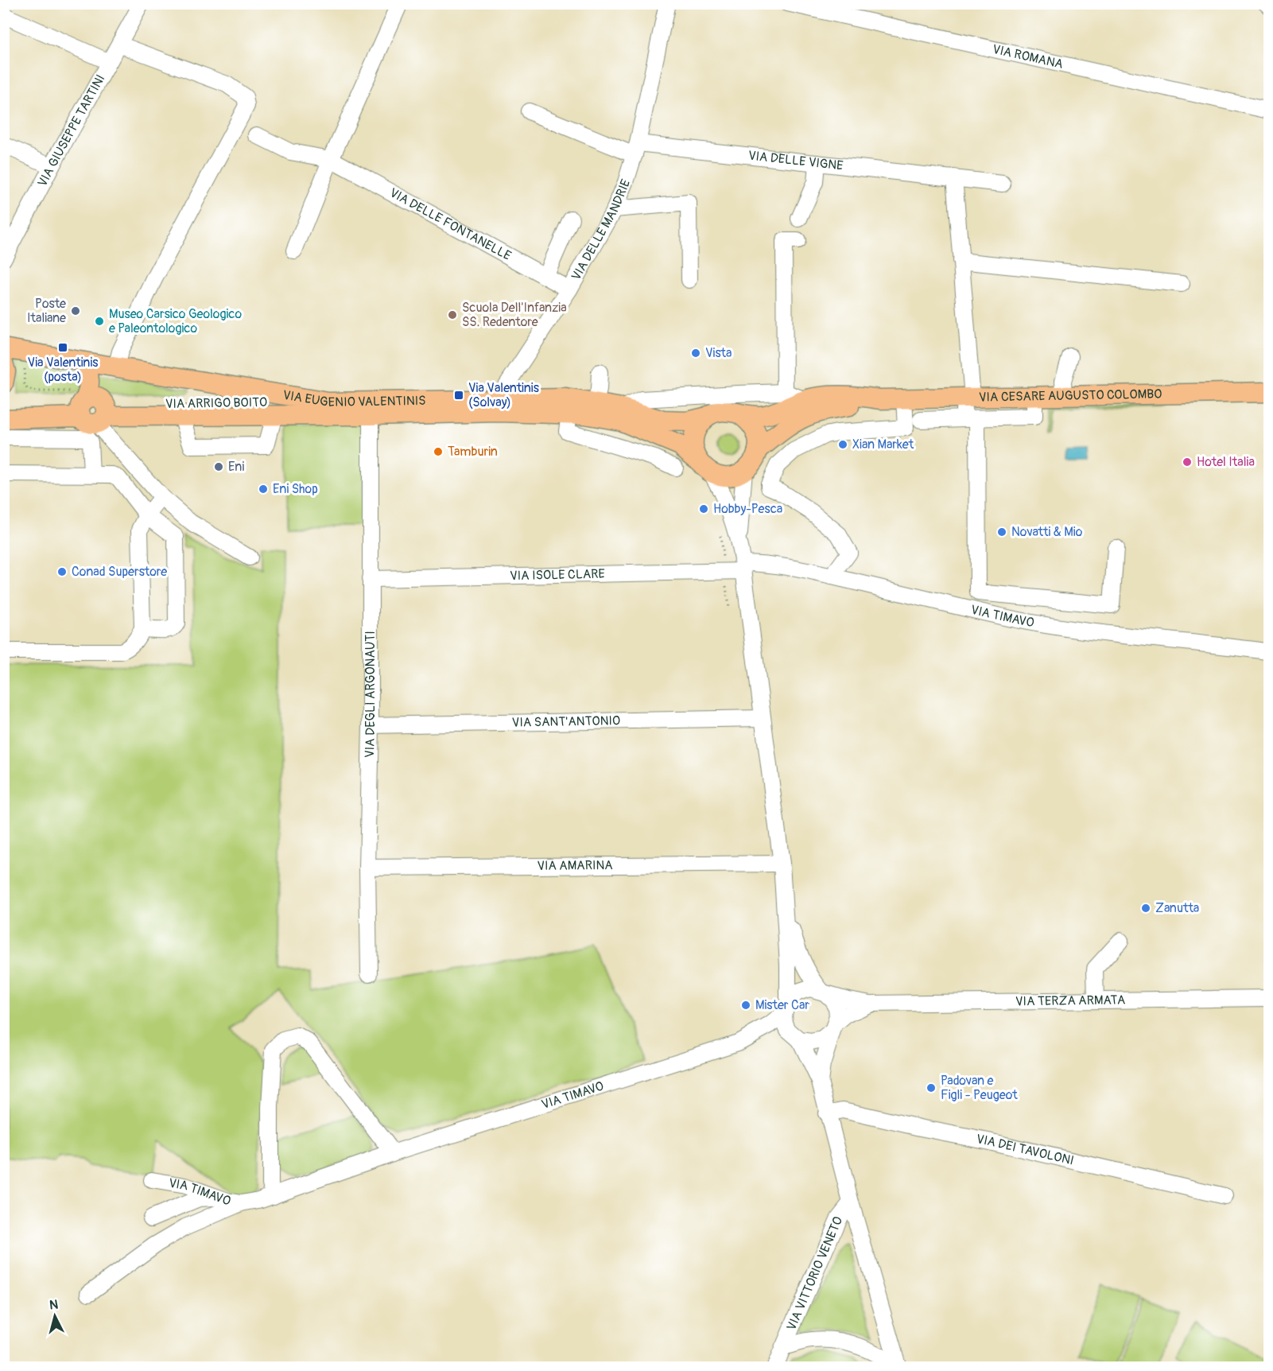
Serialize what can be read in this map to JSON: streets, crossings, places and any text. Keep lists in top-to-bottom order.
{
  "streets": {
    "main road": ["VIA CESARE AUGUSTO COLOMBO", "VIA EUGENIO VALENTINIS", "VIA ARRIGO BOITO"],
    "street": [
      "VIA ROMANA",
      "VIA GIUSEPPE TARTINI",
      "VIA DELLE VIGNE",
      "VIA DELLE FONTANELLE",
      "VIA DELLE MANDRIE",
      "VIA ISOLE CLARE",
      "VIA TIMAVO",
      "VIA DEGLI ARGONAUTI",
      "VIA SANT'ANTONIO",
      "VIA AMARINA",
      "VIA TERZA ARMATA",
      "VIA DEI TAVOLONI",
      "VIA VITTORIO VENETO"
    ]
  },
  "crossings": [
    ["VIA DELLE VIGNE", "VIA DELLE MANDRIE"],
    ["VIA DELLE FONTANELLE", "VIA DELLE MANDRIE"],
    ["VIA DELLE MANDRIE", "VIA EUGENIO VALENTINIS"],
    ["VIA CESARE AUGUSTO COLOMBO", "VIA EUGENIO VALENTINIS"],
    ["VIA EUGENIO VALENTINIS", "VIA ARRIGO BOITO"],
    ["VIA EUGENIO VALENTINIS", "VIA DEGLI ARGONAUTI"],
    ["VIA ISOLE CLARE", "VIA TIMAVO"],
    ["VIA ISOLE CLARE", "VIA DEGLI ARGONAUTI"],
    ["VIA DEGLI ARGONAUTI", "VIA SANT'ANTONIO"],
    ["VIA DEGLI ARGONAUTI", "VIA AMARINA"]
  ],
  "places": {
    "other": [
      "Poste Italiane",
      "Scuola Dell'Infanzia SS. Redentore",
      "Museo Carsico Geologico e Paleontologico",
      "Vista",
      "Xian Market",
      "Tamburin",
      "Hotel Italia",
      "Eni",
      "Eni Shop",
      "Hobby-Pesca",
      "Novatti & Mio",
      "Conad Superstore",
      "Zanutta",
      "Mister Car",
      "Padovan e Figli - Peugeot"
    ],
    "transit": ["Via Valentinis (posta)", "Via Valentinis (Solvay)"]
  },
  "north": "top"
}
